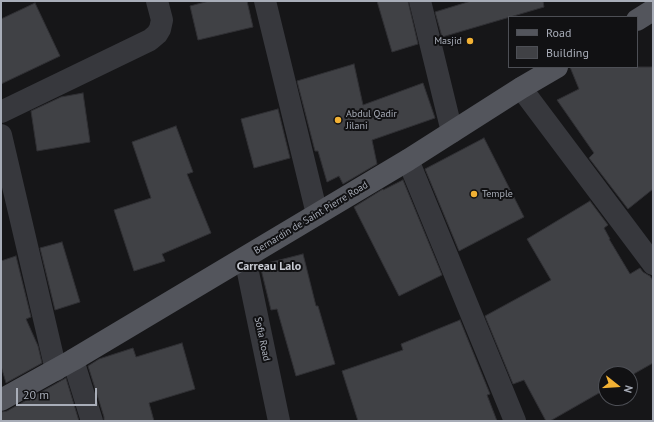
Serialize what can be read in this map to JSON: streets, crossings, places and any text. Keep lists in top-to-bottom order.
{
  "streets": {
    "main road": ["Bernardin de Saint Pierre Road"],
    "street": ["Sofia Road"]
  },
  "crossings": [
    ["Bernardin de Saint Pierre Road", "Sofia Road"]
  ],
  "districts": ["Carreau Lalo"],
  "places": ["Masjid", "Abdul Qadir Jilani", "Temple"],
  "legend": ["Road", "Building"],
  "scale_bar": "20 m",
  "north": "right"
}
